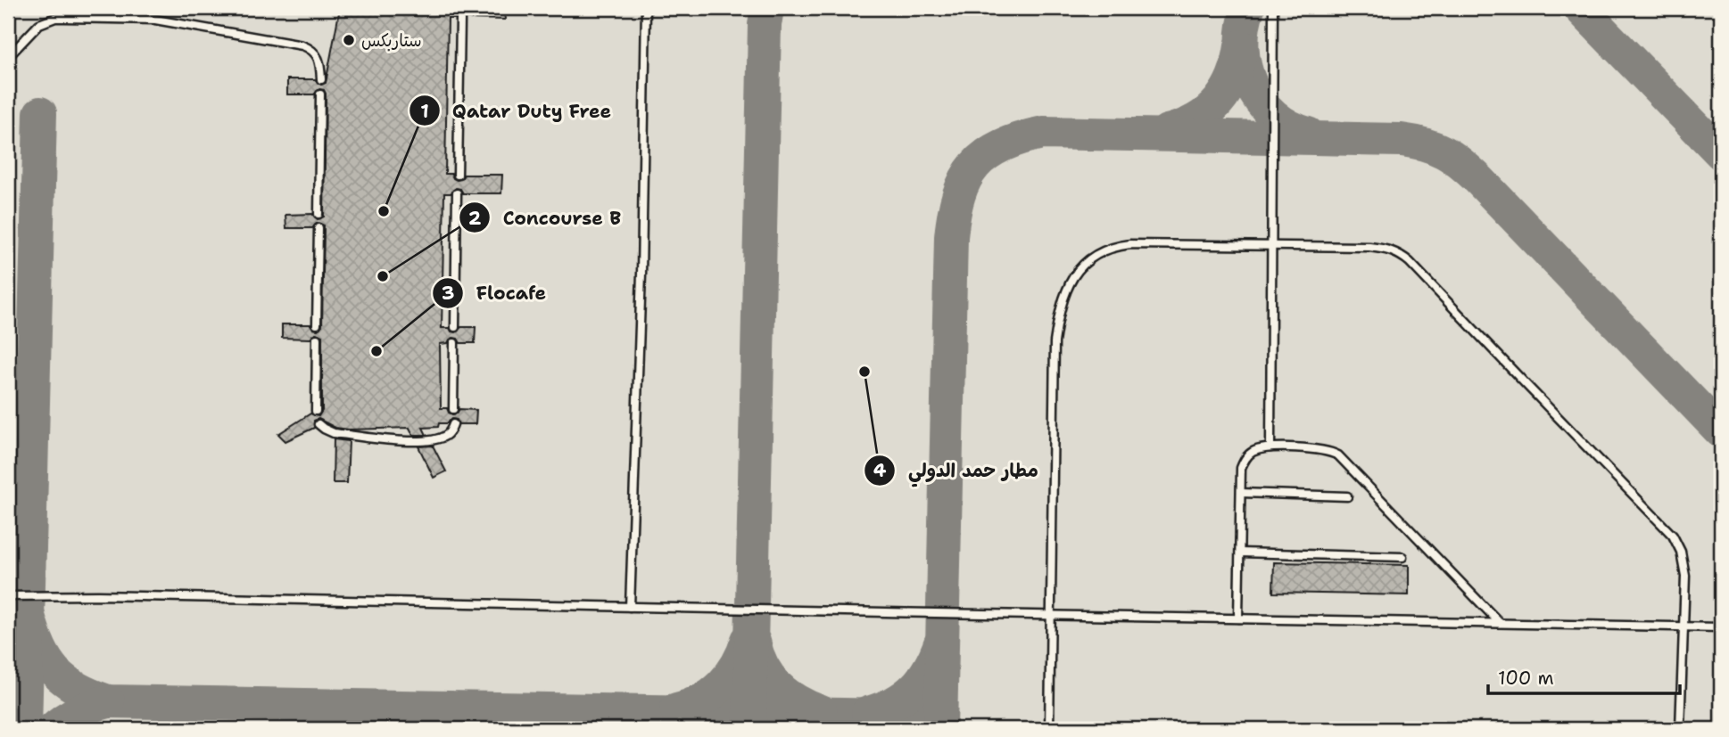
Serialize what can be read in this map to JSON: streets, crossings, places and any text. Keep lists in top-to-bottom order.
{
  "places": [
    "ستاربكس",
    "Qatar Duty Free",
    "Concourse B",
    "Flocafe",
    "مطار حمد الدولي"
  ],
  "scale_bar": "100 m"
}
